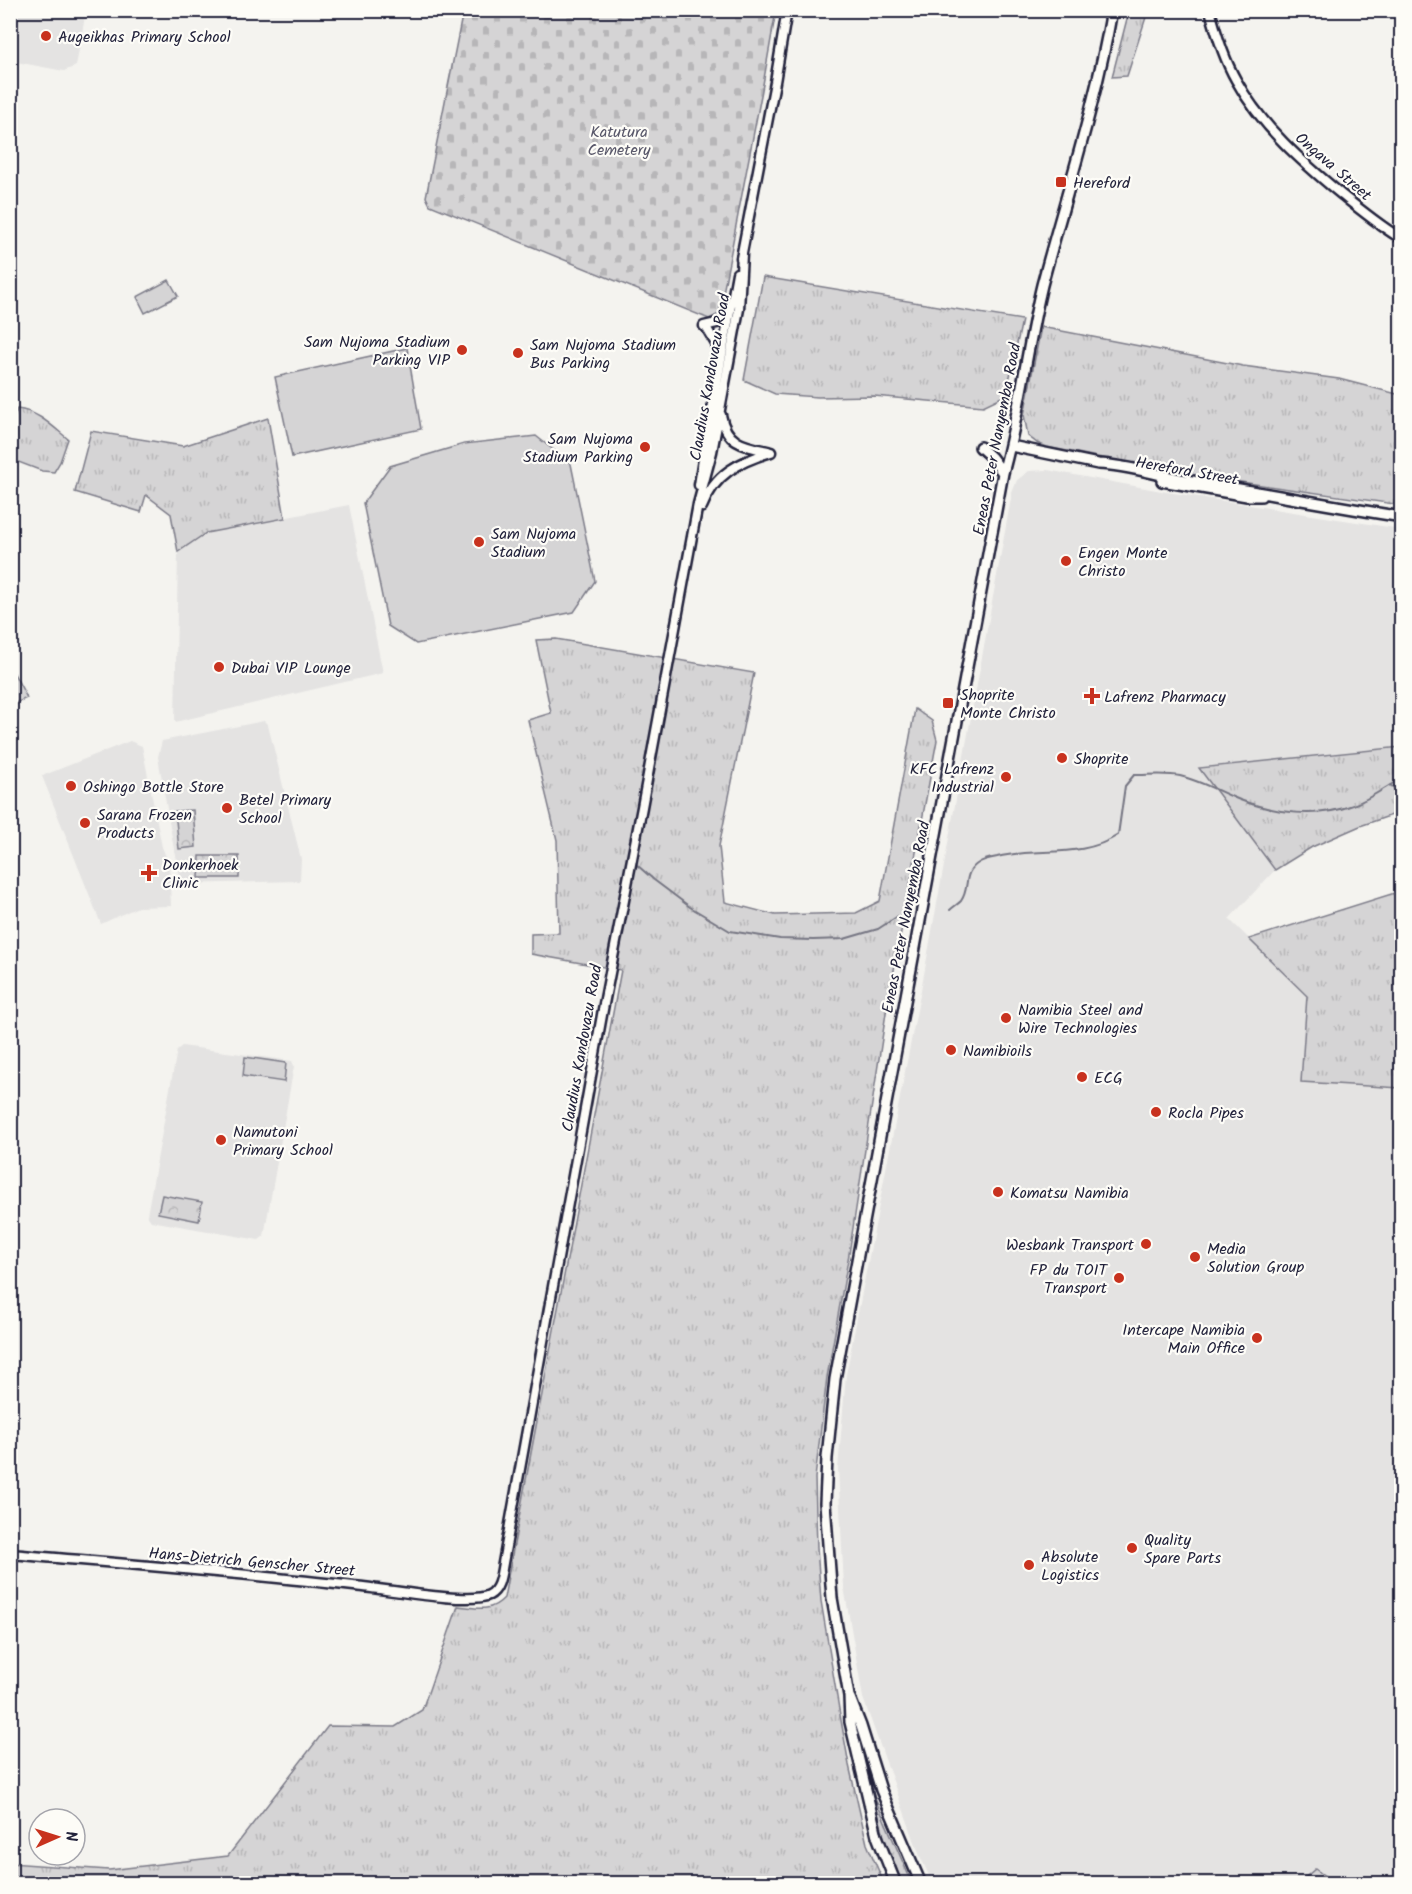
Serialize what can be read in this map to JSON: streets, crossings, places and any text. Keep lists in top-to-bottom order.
{
  "streets": {
    "main road": ["Eneas Peter Nanyemba Road", "Hereford Street"],
    "street": ["Ongava Street", "Claudius Kandovazu Road", "Hans-Dietrich Genscher Street"]
  },
  "crossings": [
    ["Claudius Kandovazu Road", "Hans-Dietrich Genscher Street"],
    ["Eneas Peter Nanyemba Road", "Hereford Street"]
  ],
  "parks": ["Katutura Cemetery"],
  "places": {
    "other": [
      "Augeikhas Primary School",
      "Sam Nujoma Stadium Parking VIP",
      "Sam Nujoma Stadium Bus Parking",
      "Sam Nujoma Stadium Parking",
      "Sam Nujoma Stadium",
      "Engen Monte Christo",
      "Dubai VIP Lounge",
      "Shoprite",
      "KFC Lafrenz Industrial",
      "Oshingo Bottle Store",
      "Betel Primary School",
      "Sarana Frozen Products",
      "Namibia Steel and Wire Technologies",
      "Namibioils",
      "ECG",
      "Rocla Pipes",
      "Namutoni Primary School",
      "Komatsu Namibia",
      "Wesbank Transport",
      "Media Solution Group",
      "FP du TOIT Transport",
      "Intercape Namibia Main Office",
      "Quality Spare Parts",
      "Absolute Logistics"
    ],
    "transit": ["Hereford", "Shoprite Monte Christo"],
    "health": ["Lafrenz Pharmacy", "Donkerhoek Clinic"]
  },
  "north": "right"
}
